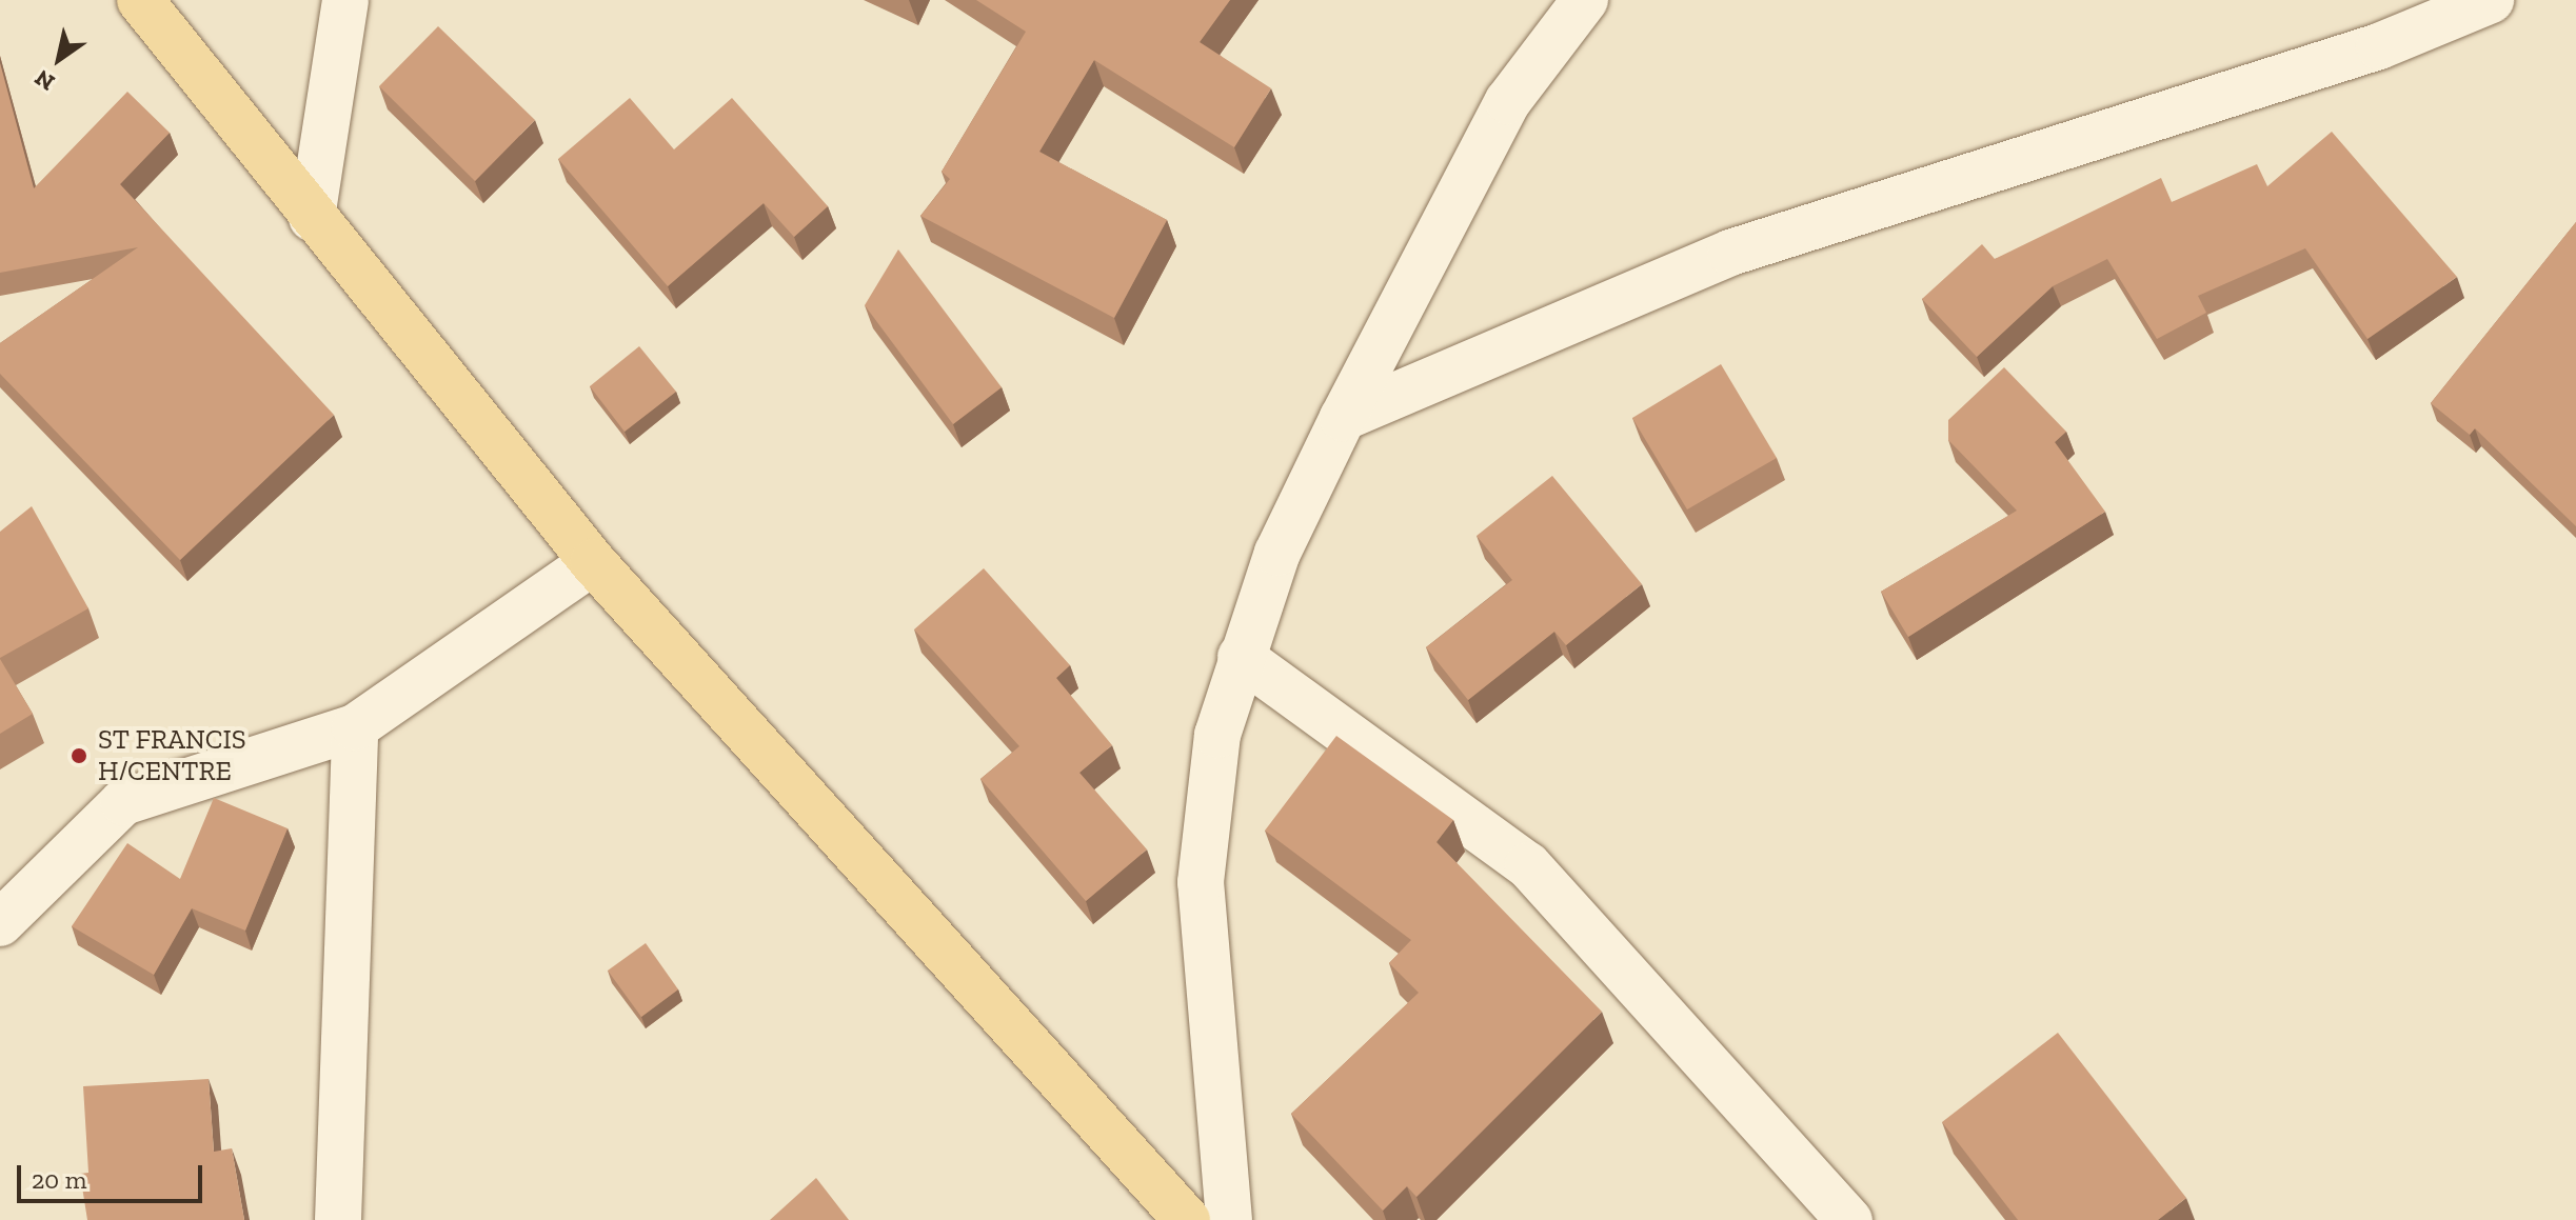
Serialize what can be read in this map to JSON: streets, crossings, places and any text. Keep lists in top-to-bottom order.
{
  "places": ["ST FRANCIS H/CENTRE"],
  "scale_bar": "20 m",
  "north": "bottom left"
}
